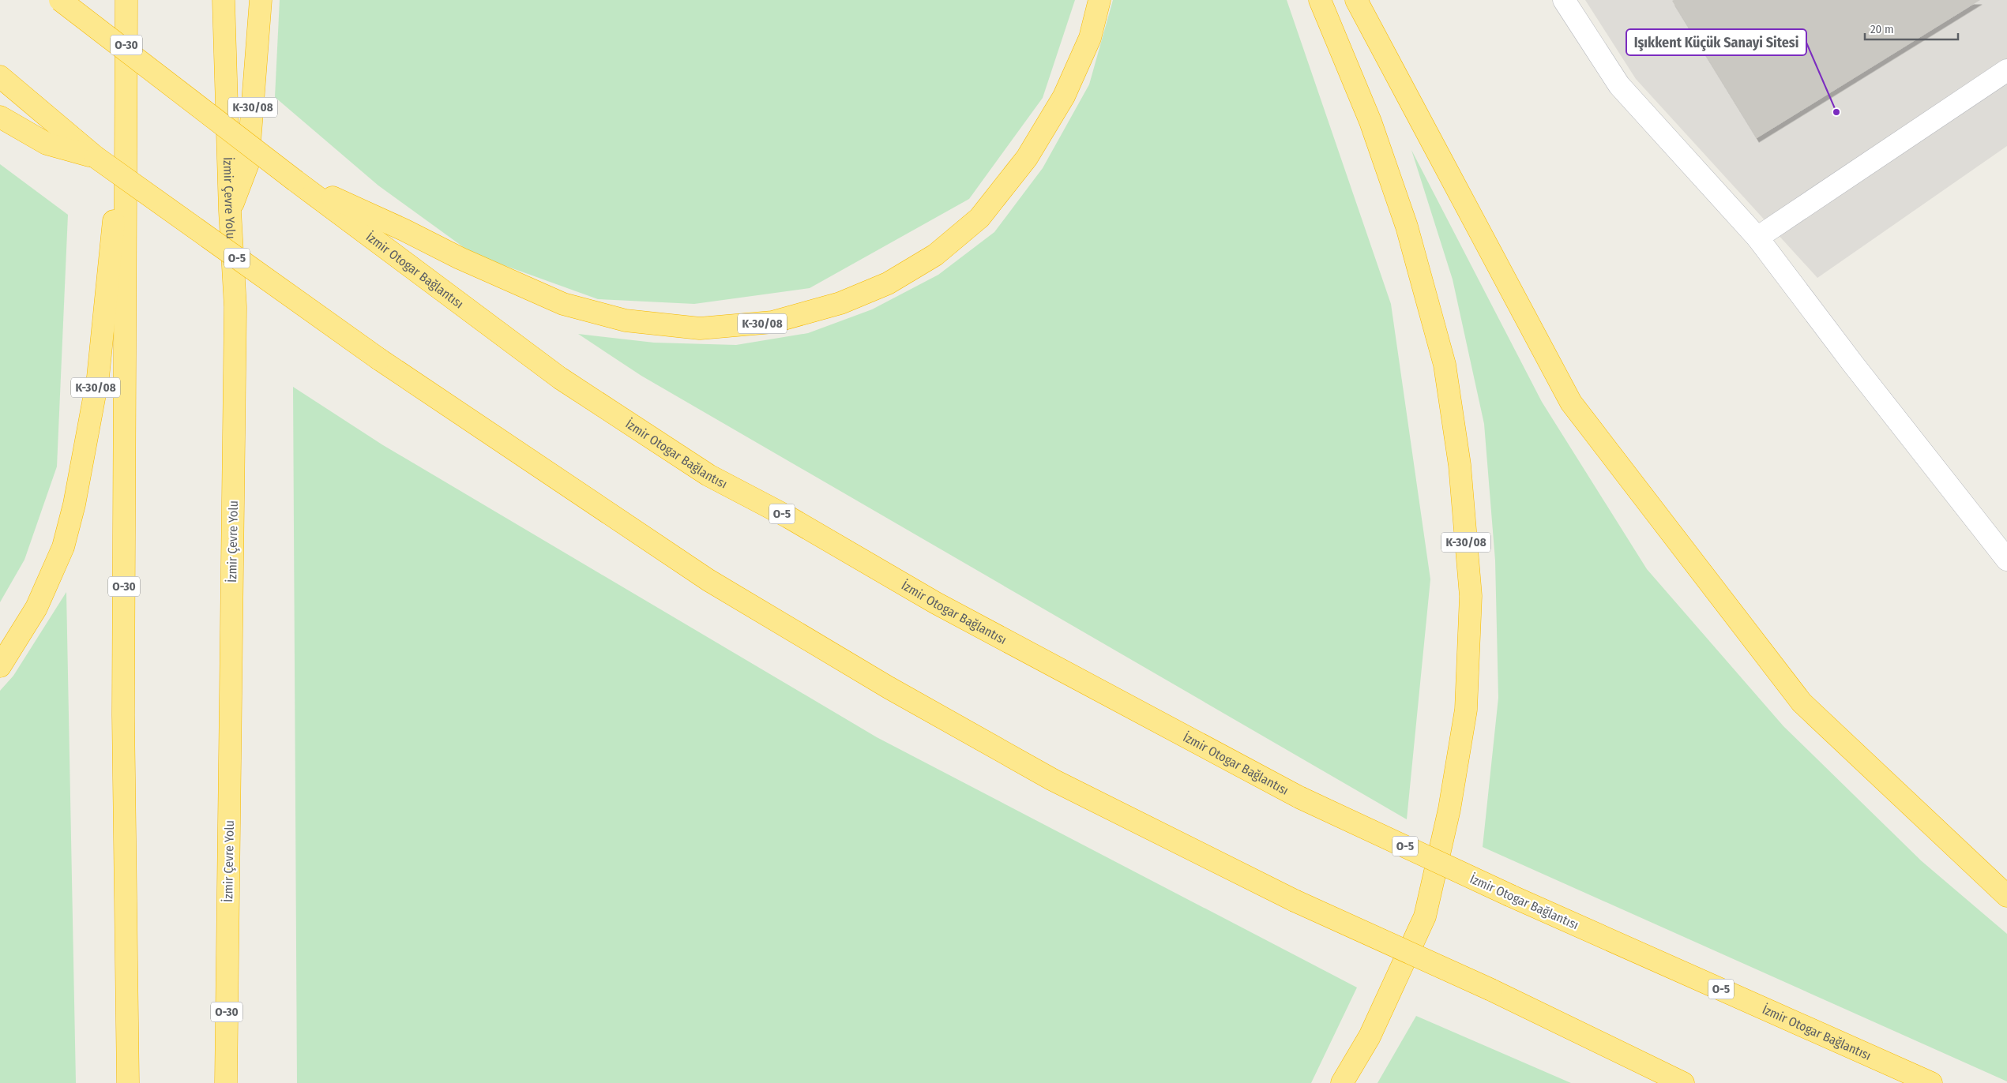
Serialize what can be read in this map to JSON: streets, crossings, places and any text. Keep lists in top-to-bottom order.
{
  "streets": {
    "highway": [
      "O-30",
      "K-30/08",
      "İzmir Çevre Yolu",
      "O-5",
      "İzmir Otogar Bağlantısı"
    ]
  },
  "crossings": [
    ["O-30", "K-30/08"],
    ["K-30/08", "İzmir Çevre Yolu"],
    ["K-30/08", "İzmir Otogar Bağlantısı"]
  ],
  "places": ["Işıkkent Küçük Sanayi Sitesi"],
  "scale_bar": "20 m"
}
